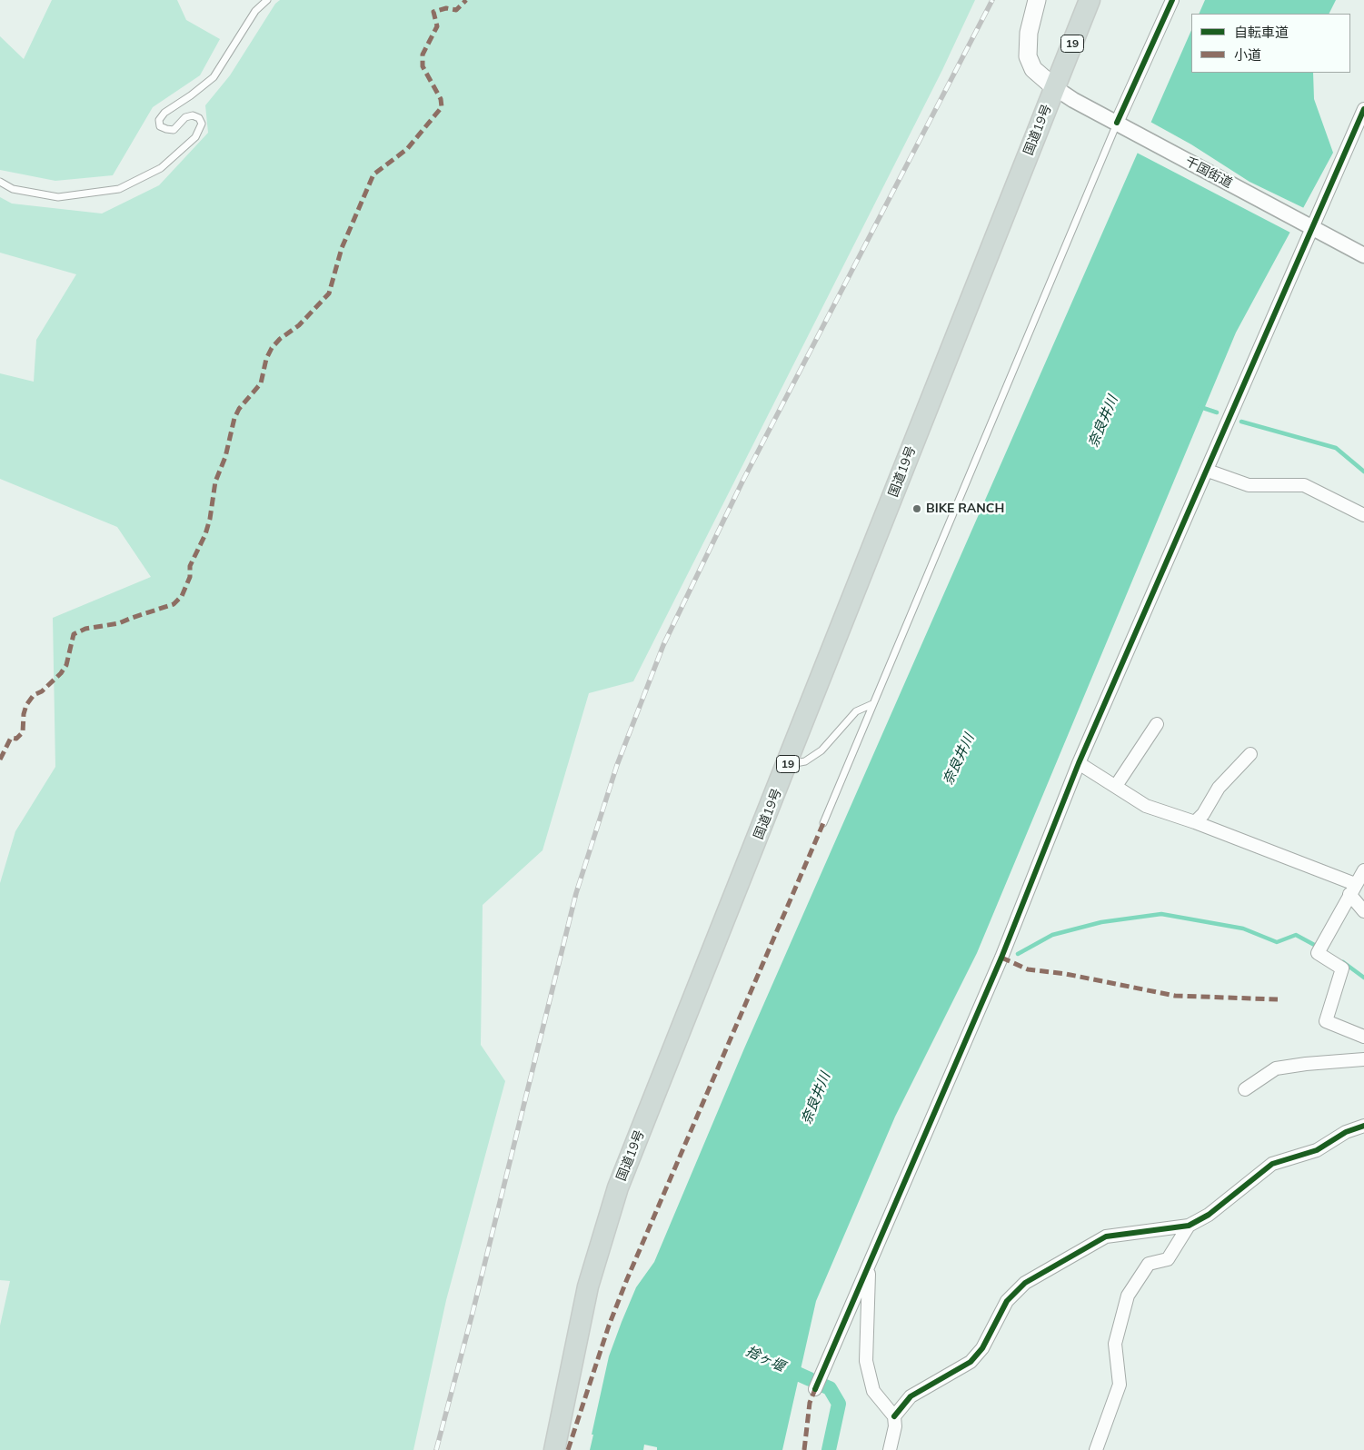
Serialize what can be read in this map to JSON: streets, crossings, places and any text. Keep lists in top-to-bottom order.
{
  "streets": {
    "highway": ["19", "国道19号"],
    "street": ["千国街道"]
  },
  "crossings": [
    ["19", "国道19号"],
    ["19", "千国街道"],
    ["国道19号", "千国街道"]
  ],
  "water": ["奈良井川", "捨ヶ堰"],
  "places": ["BIKE RANCH"],
  "legend": ["自転車道", "小道"]
}
